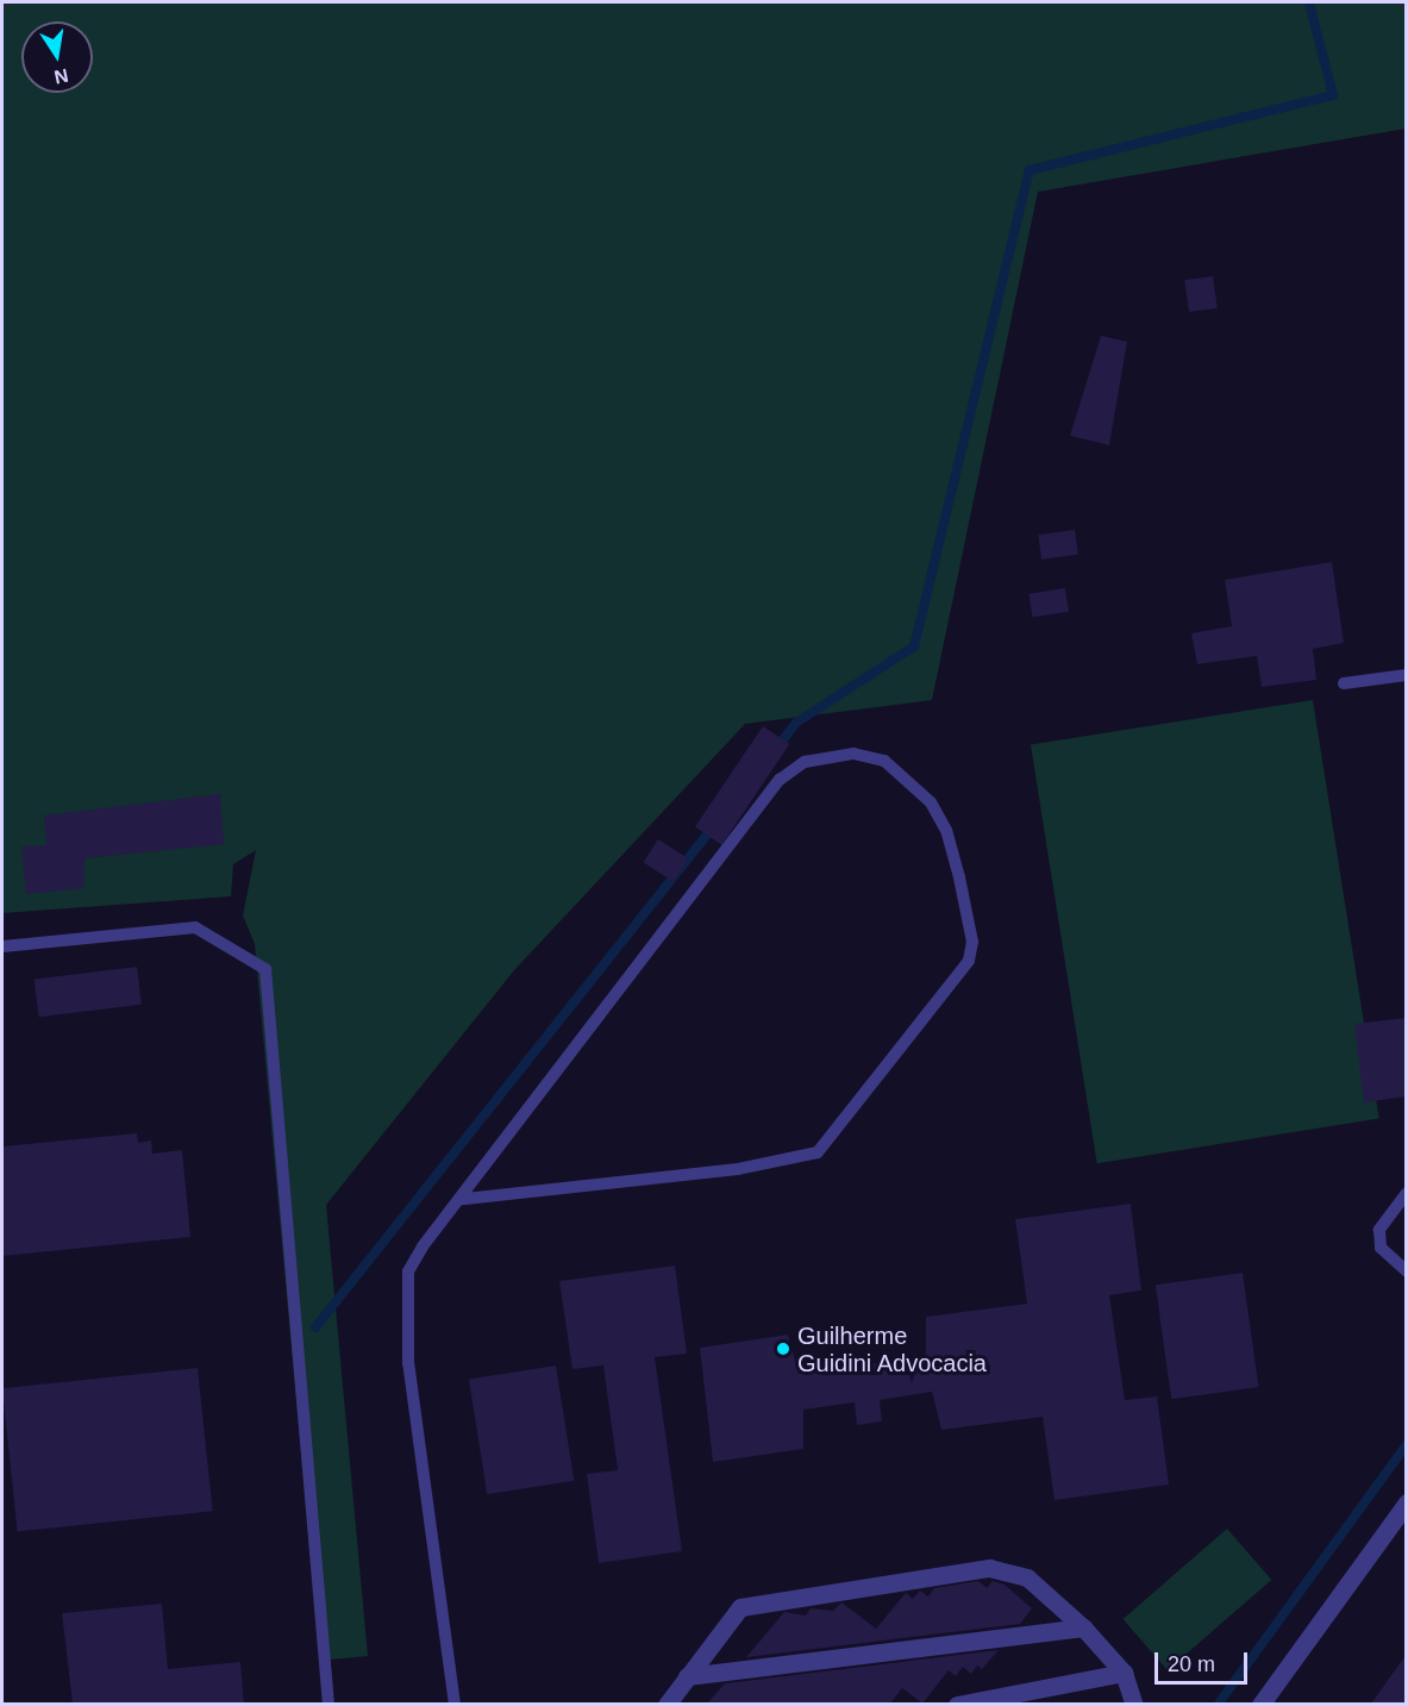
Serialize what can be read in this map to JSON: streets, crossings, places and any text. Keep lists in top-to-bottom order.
{
  "places": ["Guilherme Guidini Advocacia"],
  "scale_bar": "20 m",
  "north": "bottom"
}
